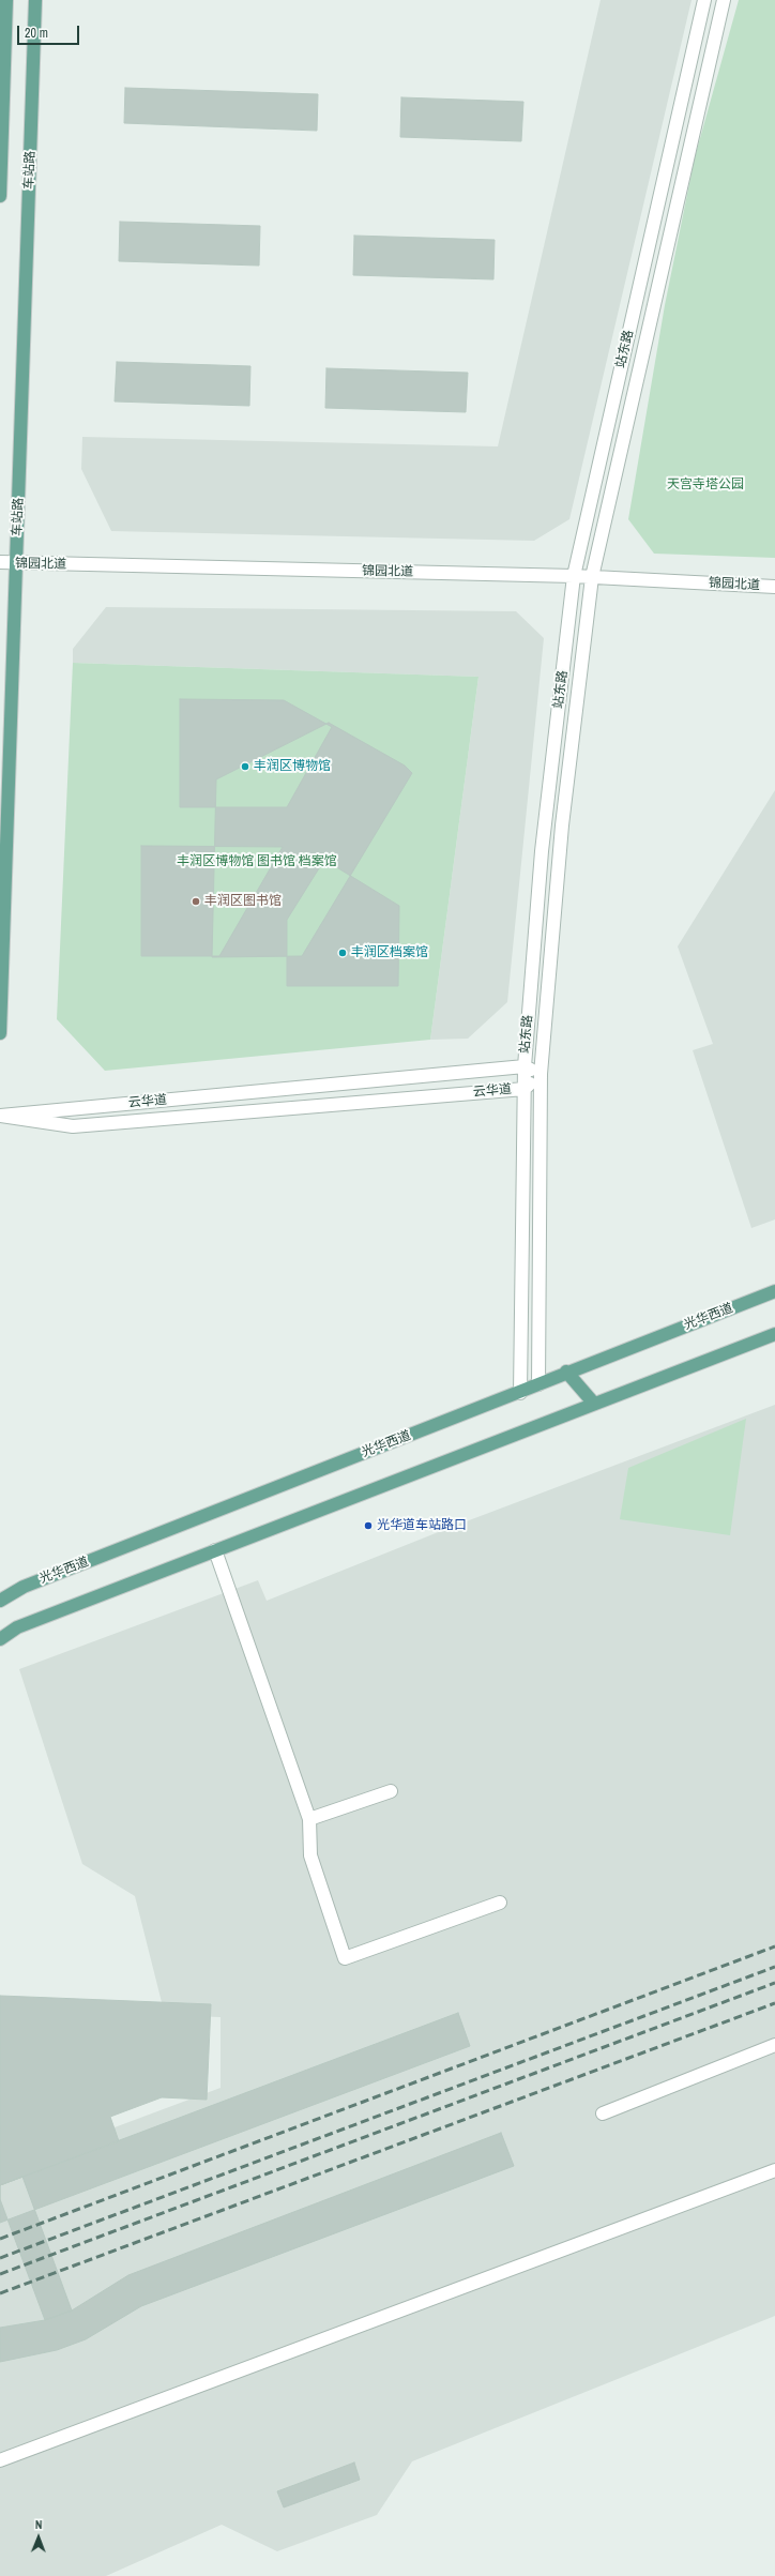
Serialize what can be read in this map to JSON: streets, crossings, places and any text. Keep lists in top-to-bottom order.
{
  "streets": {
    "main road": ["车站路", "光华西道"],
    "street": ["站东路", "锦园北道", "云华道"]
  },
  "crossings": [
    ["车站路", "锦园北道"],
    ["站东路", "锦园北道"],
    ["站东路", "云华道"],
    ["站东路", "光华西道"]
  ],
  "parks": ["天宫寺塔公园", "丰润区博物馆 图书馆 档案馆"],
  "places": [
    "丰润区博物馆",
    "丰润区图书馆",
    "丰润区档案馆",
    "光华道车站路口"
  ],
  "scale_bar": "20 m",
  "north": "top"
}
